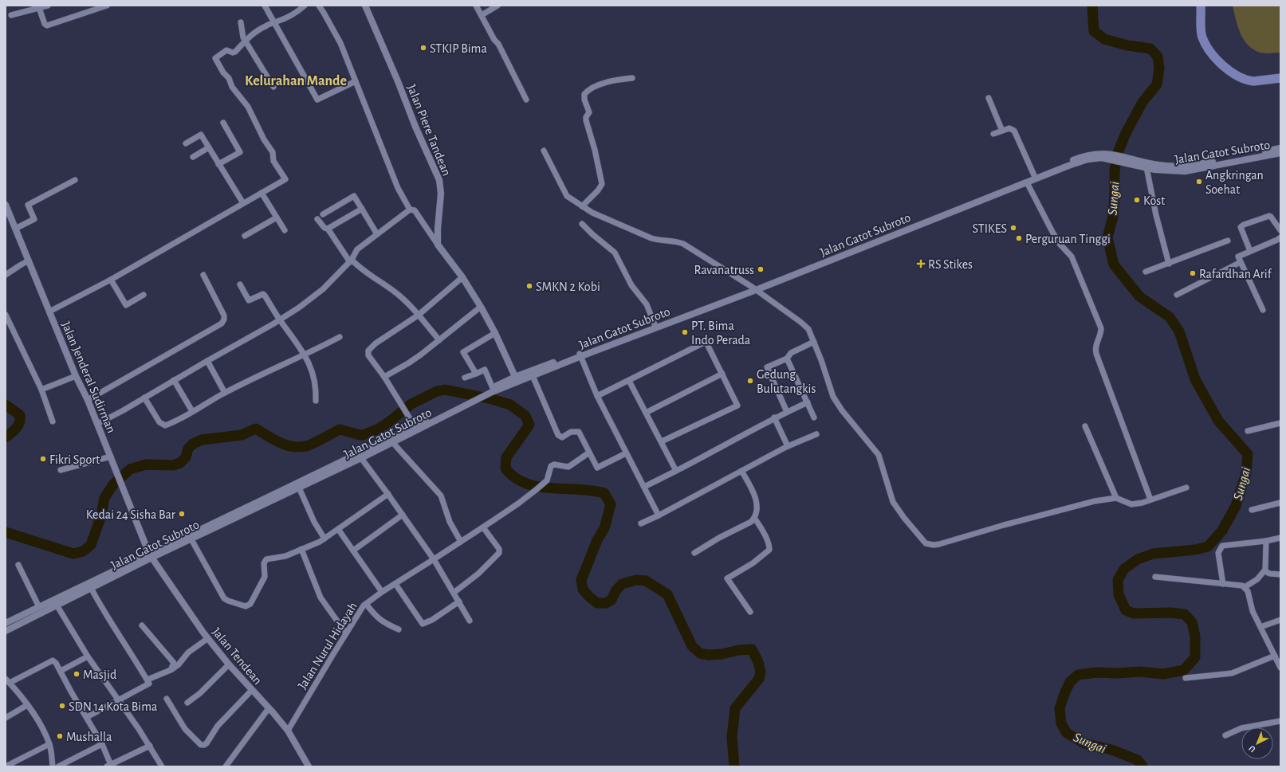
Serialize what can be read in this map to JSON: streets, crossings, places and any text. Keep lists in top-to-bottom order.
{
  "streets": {
    "street": [
      "Jalan Piere Tandean",
      "Jalan Gatot Subroto",
      "Jalan Jenderal Sudirman",
      "Jalan Nurul Hidayah",
      "Jalan Tendean"
    ]
  },
  "crossings": [
    ["Jalan Gatot Subroto", "Jalan Jenderal Sudirman"],
    ["Jalan Gatot Subroto", "Jalan Tendean"],
    ["Jalan Jenderal Sudirman", "Jalan Tendean"],
    ["Jalan Nurul Hidayah", "Jalan Tendean"]
  ],
  "districts": ["Kelurahan Mande"],
  "water": ["Sungai"],
  "places": {
    "other": [
      "STKIP Bima",
      "Angkringan Soehat",
      "Kost",
      "STIKES",
      "Perguruan Tinggi",
      "Ravanatruss",
      "Rafardhan Arif",
      "SMKN 2 Kobi",
      "PT. Bima Indo Perada",
      "Gedung Bulutangkis",
      "Fikri Sport",
      "Kedai 24 Sisha Bar",
      "Masjid",
      "SDN 14 Kota Bima",
      "Mushalla"
    ],
    "health": ["RS Stikes"]
  },
  "north": "bottom left"
}
